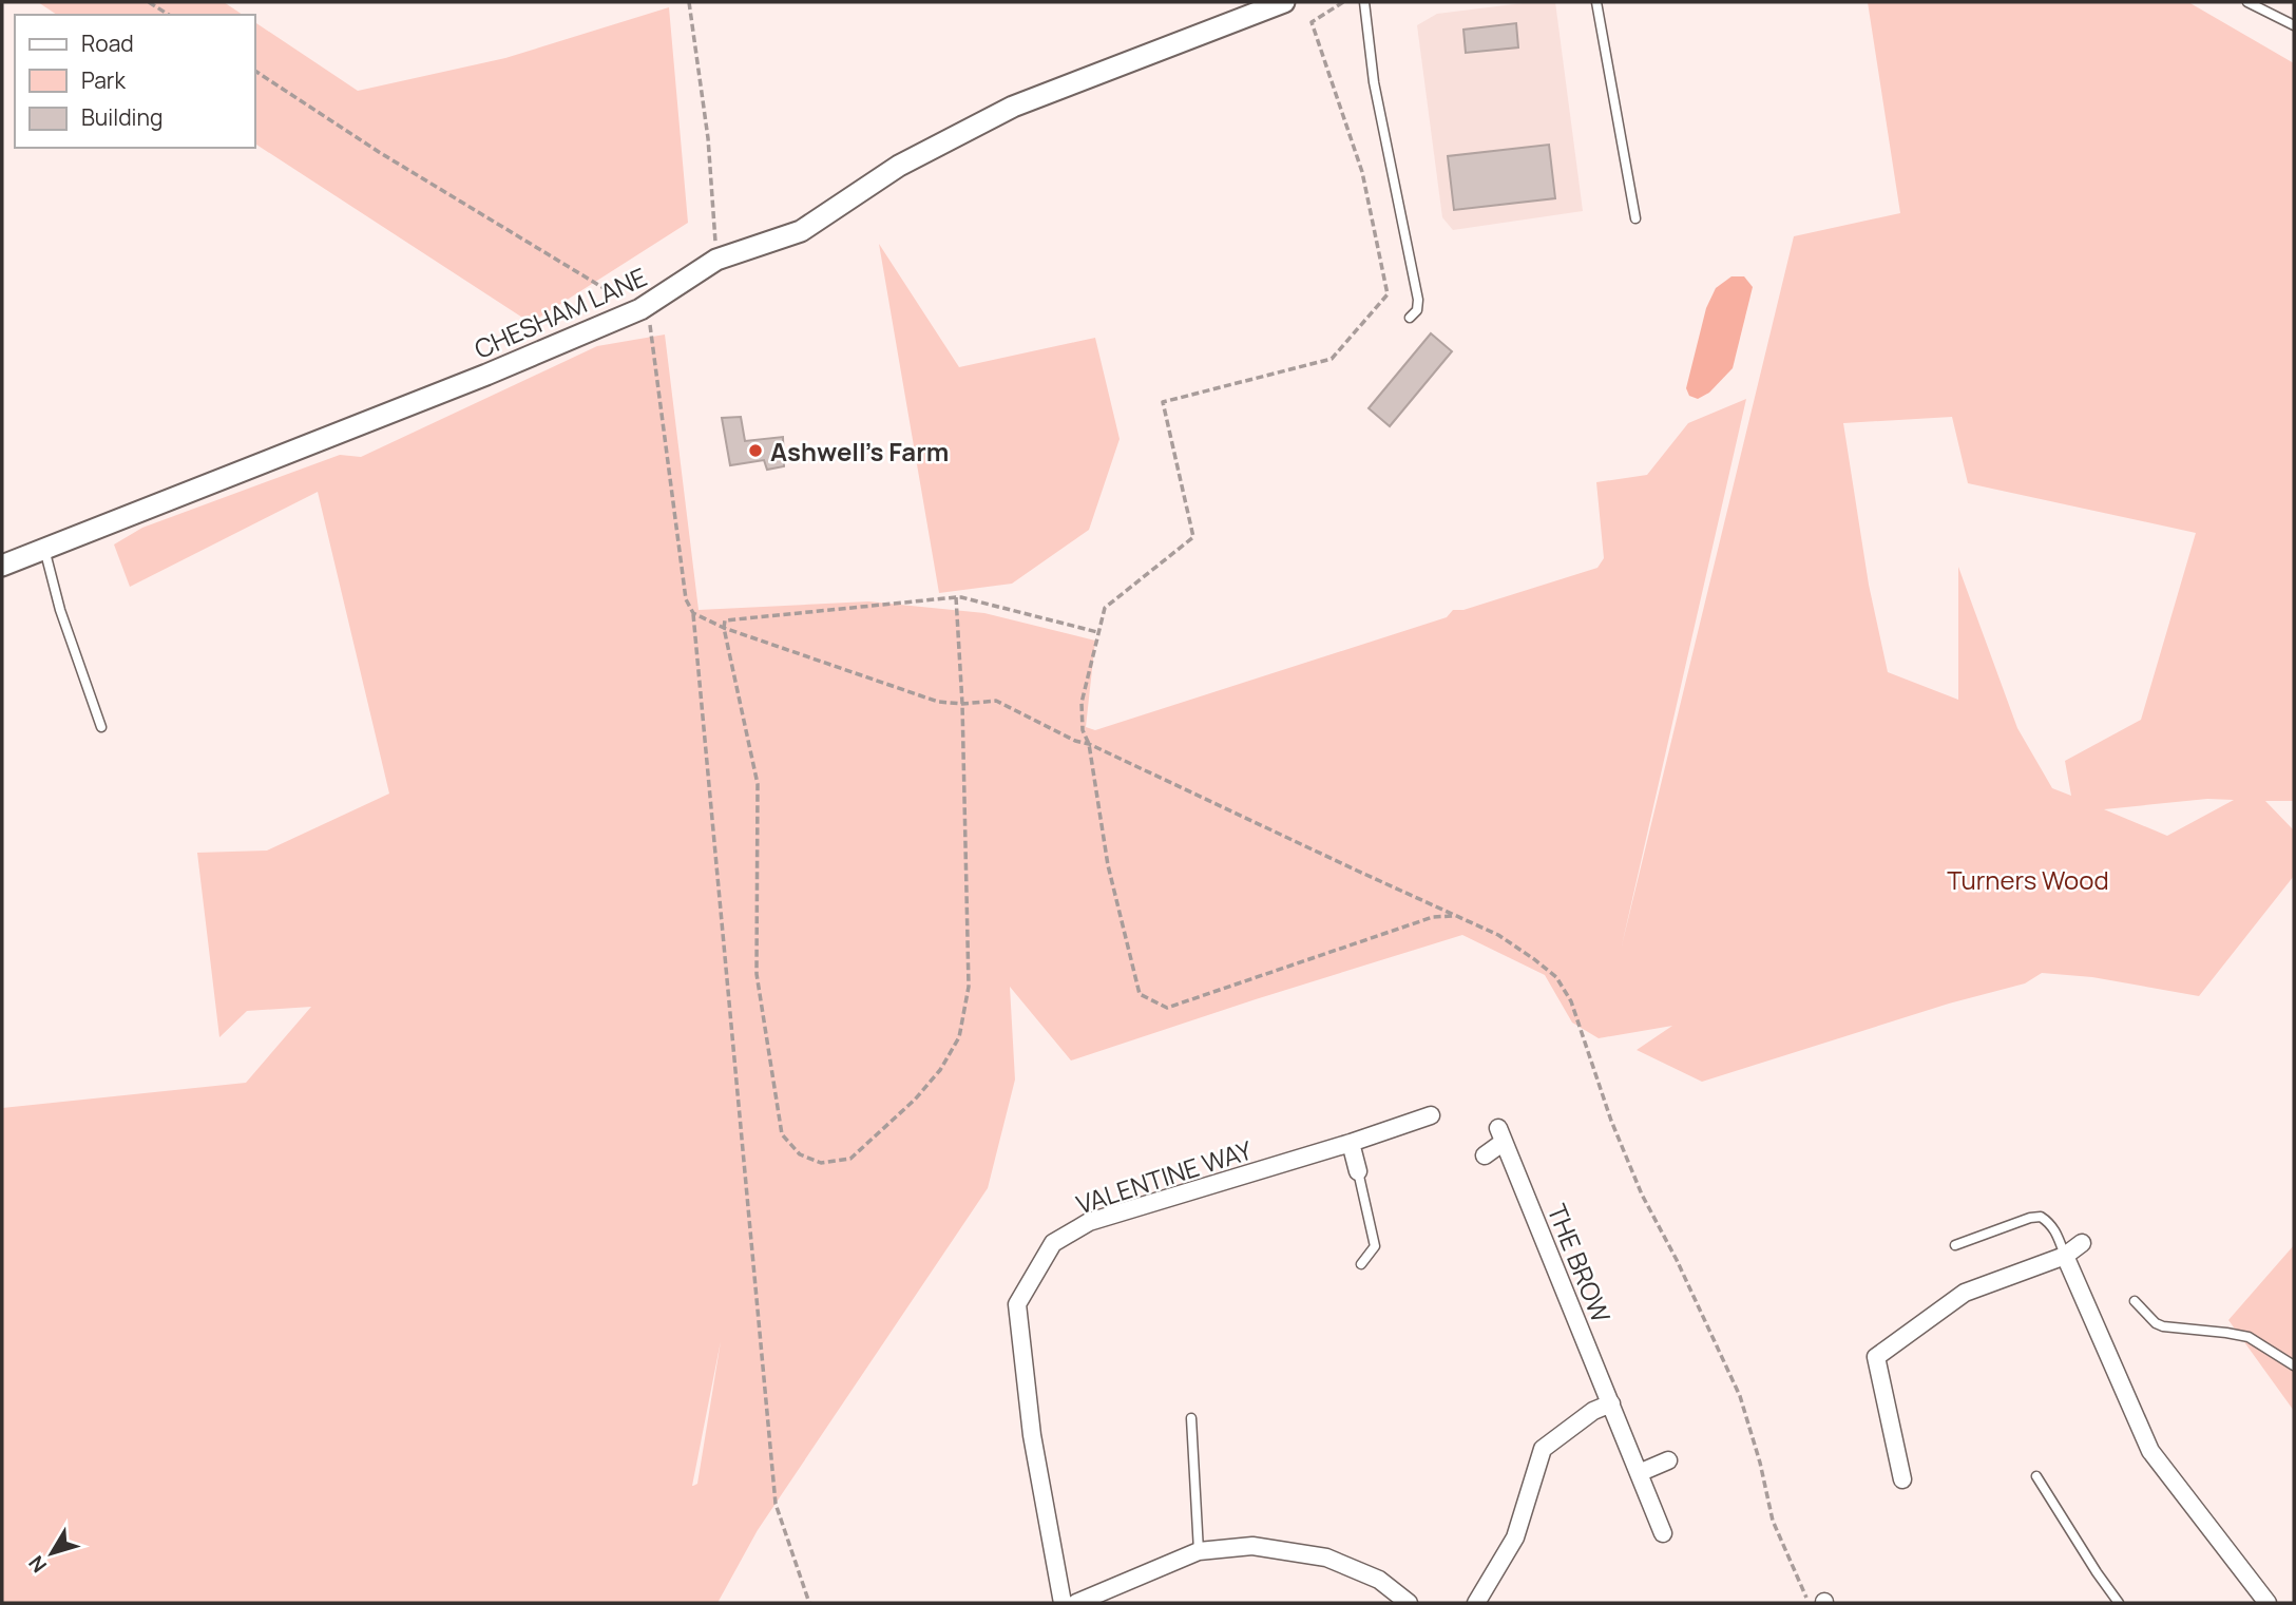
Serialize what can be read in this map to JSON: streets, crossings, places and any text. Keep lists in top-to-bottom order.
{
  "streets": {
    "street": ["CHESHAM LANE", "VALENTINE WAY", "THE BROW"]
  },
  "parks": ["Turners Wood"],
  "places": ["Ashwell's Farm"],
  "legend": ["Road", "Park", "Building"],
  "north": "bottom left"
}
